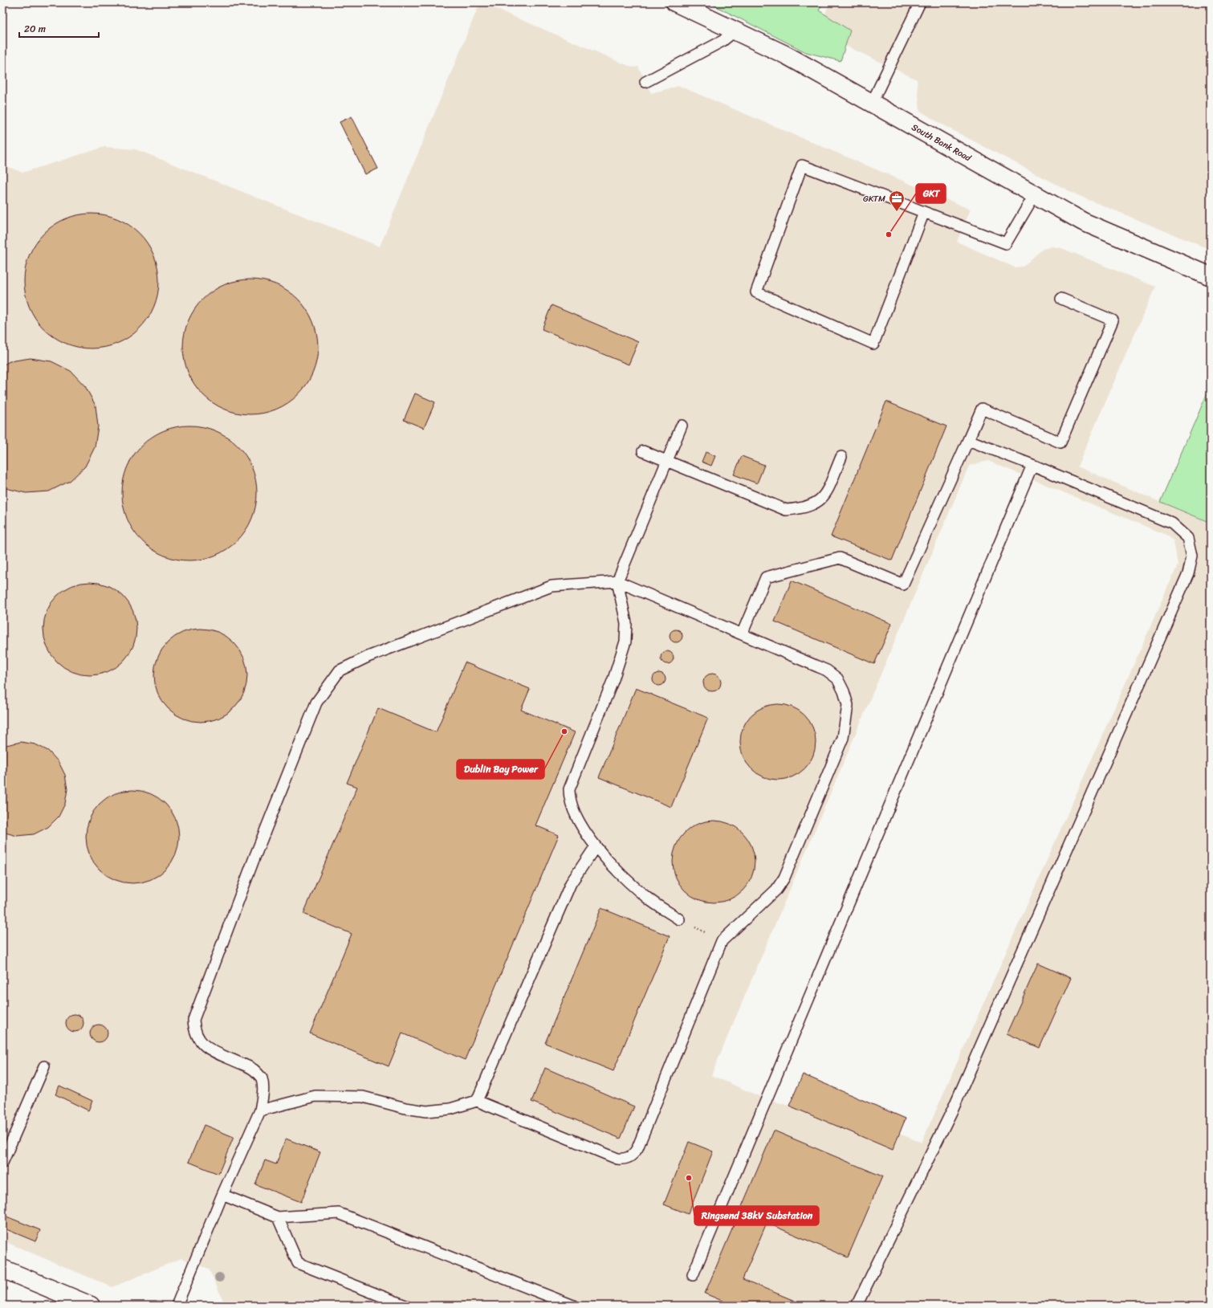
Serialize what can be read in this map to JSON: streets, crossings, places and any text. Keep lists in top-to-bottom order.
{
  "streets": {
    "street": ["South Bank Road"]
  },
  "places": {
    "office": ["GKTM"],
    "other": ["GKT", "Dublin Bay Power", "Ringsend 38kV Substation"]
  },
  "scale_bar": "20 m"
}
